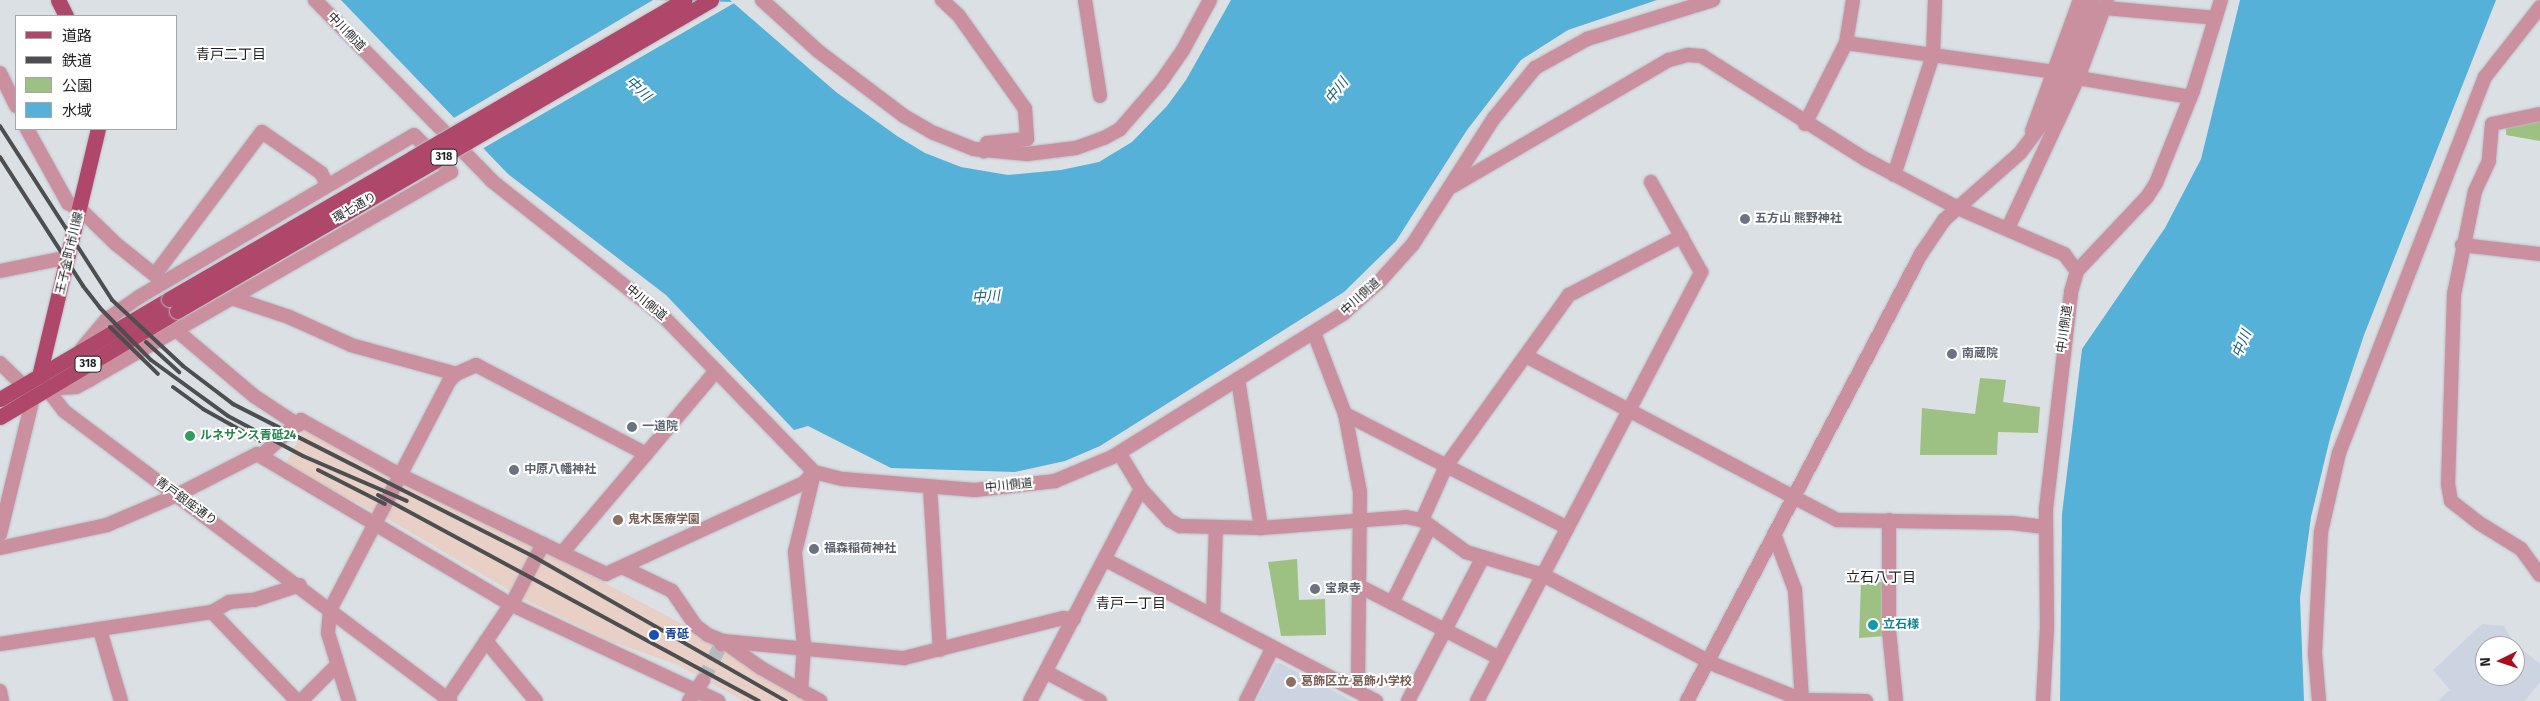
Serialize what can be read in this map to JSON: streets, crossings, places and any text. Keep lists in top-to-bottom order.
{
  "streets": {
    "main road": ["318", "環七通り", "王子金町市川線"],
    "street": ["中川側道", "青戸銀座通り"]
  },
  "crossings": [
    ["環七通り", "王子金町市川線"],
    ["環七通り", "青戸銀座通り"],
    ["王子金町市川線", "青戸銀座通り"]
  ],
  "districts": ["青戸二丁目", "立石八丁目", "青戸一丁目"],
  "water": ["中川"],
  "places": [
    "五方山 熊野神社",
    "南蔵院",
    "一道院",
    "ルネサンス青砥24",
    "中原八幡神社",
    "鬼木医療学園",
    "福森稲荷神社",
    "宝泉寺",
    "立石様",
    "青砥",
    "葛飾区立 葛飾小学校"
  ],
  "legend": [
    "道路",
    "鉄道",
    "公園",
    "水域"
  ],
  "north": "left"
}
